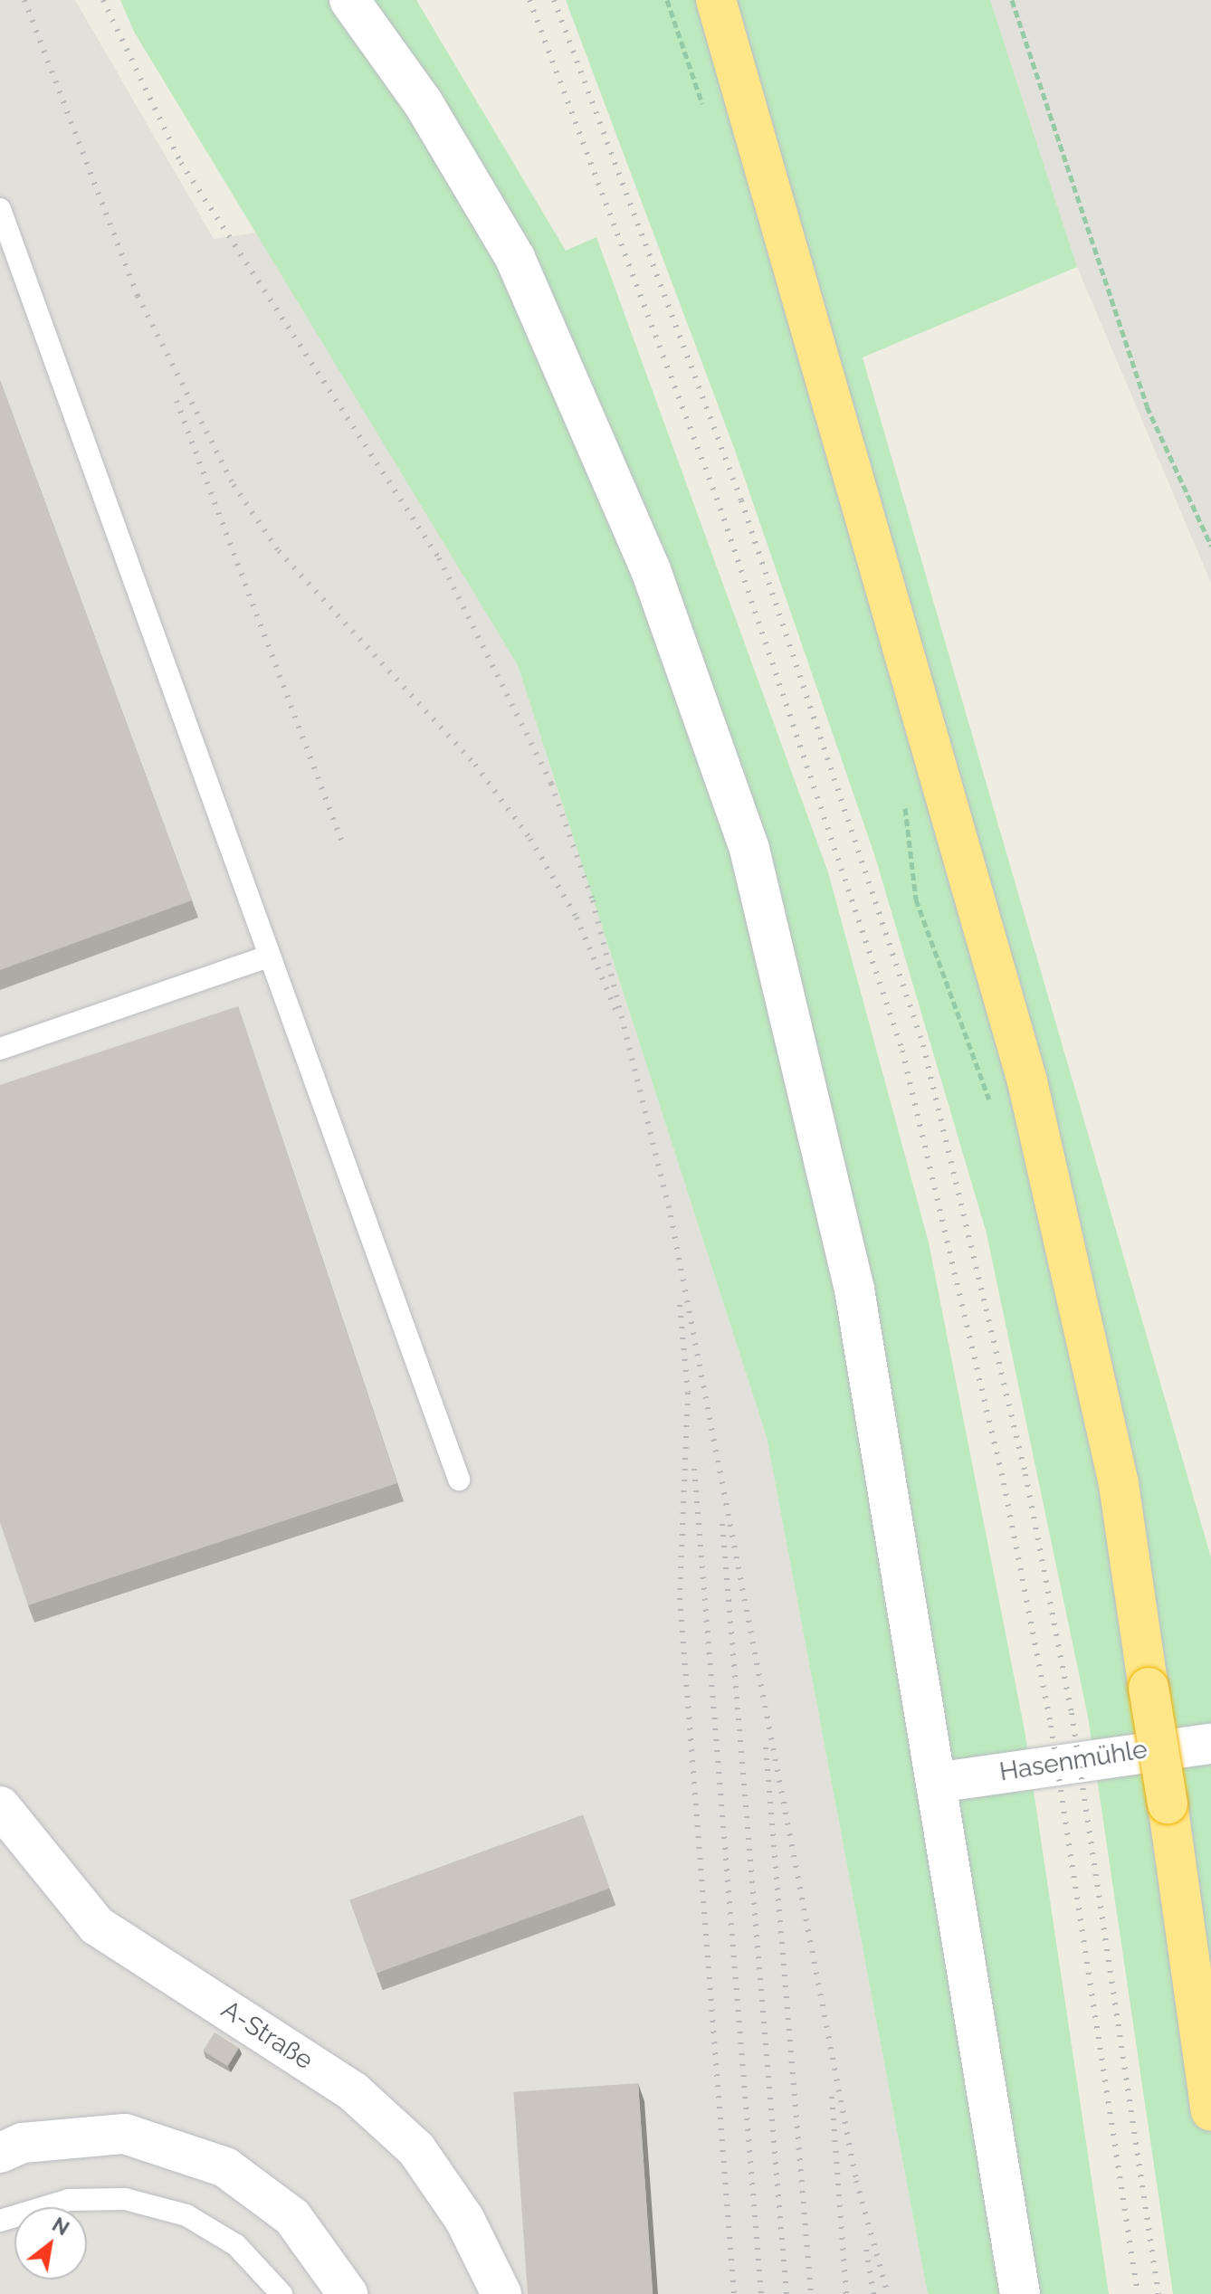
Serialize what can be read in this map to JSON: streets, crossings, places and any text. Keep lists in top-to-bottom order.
{
  "streets": {
    "main road": ["Hasenmühle", "A-Straße"]
  },
  "north": "top right"
}
